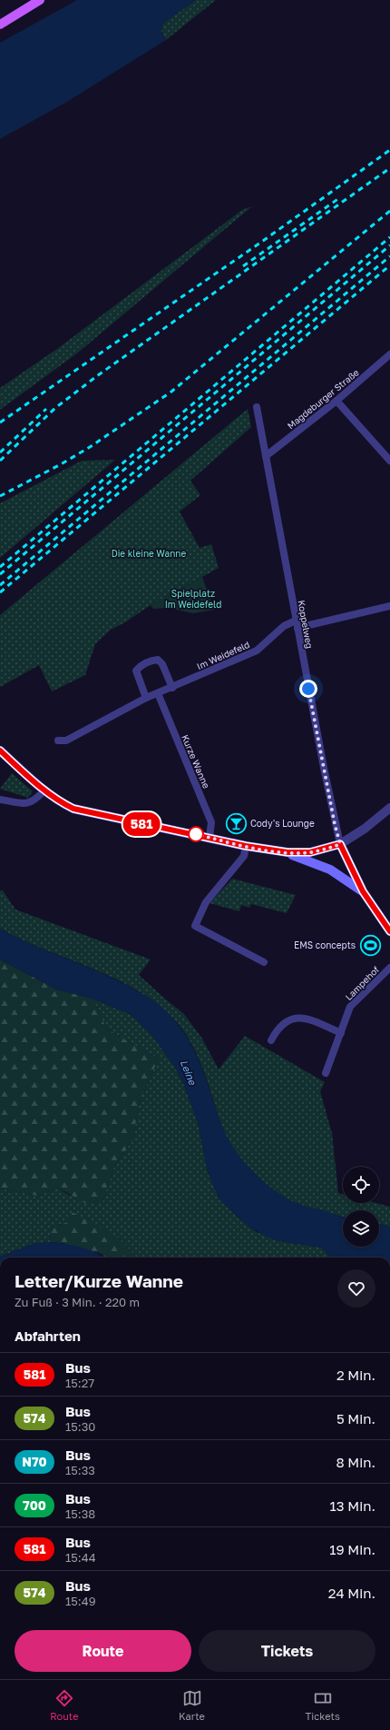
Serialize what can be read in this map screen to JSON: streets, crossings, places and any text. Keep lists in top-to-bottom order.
{
  "streets": {
    "street": [
      "Magdeburger Straße",
      "Koppelweg",
      "Im Weidefeld",
      "Kurze Wanne",
      "Lampehof"
    ]
  },
  "crossings": [
    ["Magdeburger Straße", "Koppelweg"],
    ["Koppelweg", "Im Weidefeld"],
    ["Im Weidefeld", "Kurze Wanne"]
  ],
  "water": ["Leine"],
  "parks": ["Die kleine Wanne", "Spielplatz Im Weidefeld"],
  "places": {
    "bar": ["Cody's Lounge"],
    "sports": ["EMS concepts"]
  },
  "lines": ["bus line 581"],
  "page": {
    "on_map": "581",
    "heading": [
      ["Letter/Kurze Wanne", "Zu Fuß · 3 Min. · 220 m"],
      "Abfahrten"
    ],
    "list": [
      {
        "mark": "581",
        "name": "Bus",
        "note": "15:27",
        "value": "2 Min."
      },
      {
        "mark": "574",
        "name": "Bus",
        "note": "15:30",
        "value": "5 Min."
      },
      {
        "mark": "N70",
        "name": "Bus",
        "note": "15:33",
        "value": "8 Min."
      },
      {
        "mark": "700",
        "name": "Bus",
        "note": "15:38",
        "value": "13 Min."
      },
      {
        "mark": "581",
        "name": "Bus",
        "note": "15:44",
        "value": "19 Min."
      },
      {
        "mark": "574",
        "name": "Bus",
        "note": "15:49",
        "value": "24 Min."
      }
    ],
    "buttons": ["Route", "Tickets"],
    "tabs": ["Route", "Karte", "Tickets"]
  }
}
